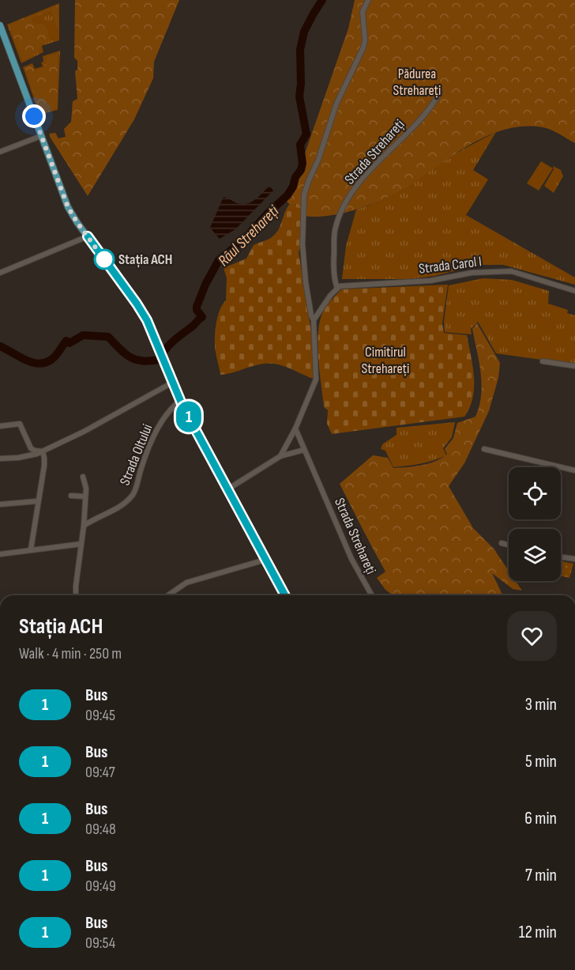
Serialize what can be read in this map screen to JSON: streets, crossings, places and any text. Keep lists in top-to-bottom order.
{
  "streets": {
    "street": ["Strada Strehareți", "Strada Carol I", "Strada Oltului"]
  },
  "crossings": [
    ["Strada Strehareți", "Strada Carol I"]
  ],
  "water": ["Râul Strehareți"],
  "parks": ["Pădurea Strehareți", "Cimitirul Strehareți"],
  "places": ["Stația ACH"],
  "lines": ["bus line 1"],
  "page": {
    "on_map": "1",
    "heading": ["Stația ACH", "Walk · 4 min · 250 m"],
    "list": [
      {
        "mark": "1",
        "name": "Bus",
        "note": "09:45",
        "value": "3 min"
      },
      {
        "mark": "1",
        "name": "Bus",
        "note": "09:47",
        "value": "5 min"
      },
      {
        "mark": "1",
        "name": "Bus",
        "note": "09:48",
        "value": "6 min"
      },
      {
        "mark": "1",
        "name": "Bus",
        "note": "09:49",
        "value": "7 min"
      },
      {
        "mark": "1",
        "name": "Bus",
        "note": "09:54",
        "value": "12 min"
      }
    ]
  }
}
